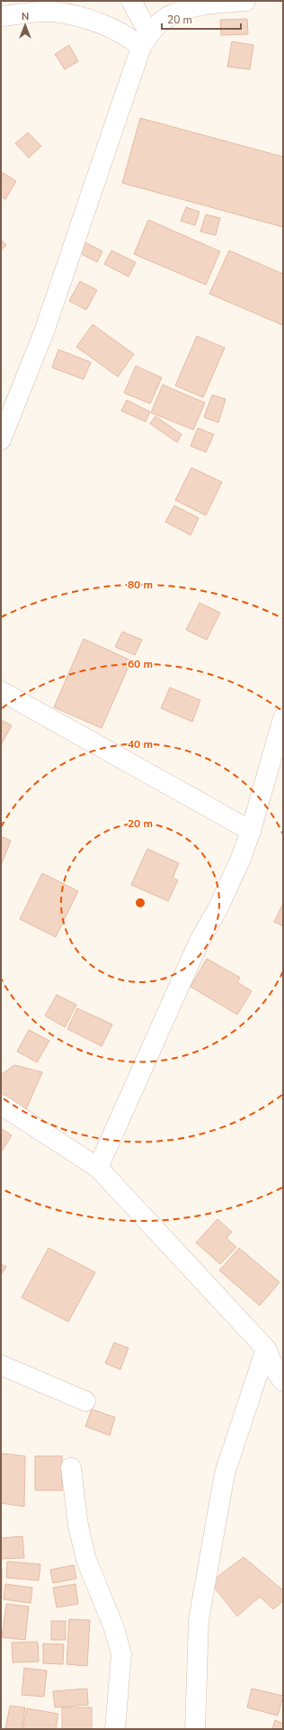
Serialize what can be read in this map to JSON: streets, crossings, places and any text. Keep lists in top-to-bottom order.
{
  "scale_bar": "20 m",
  "north": "top",
  "rings": [
    "80 m",
    "60 m",
    "40 m",
    "20 m"
  ]
}
